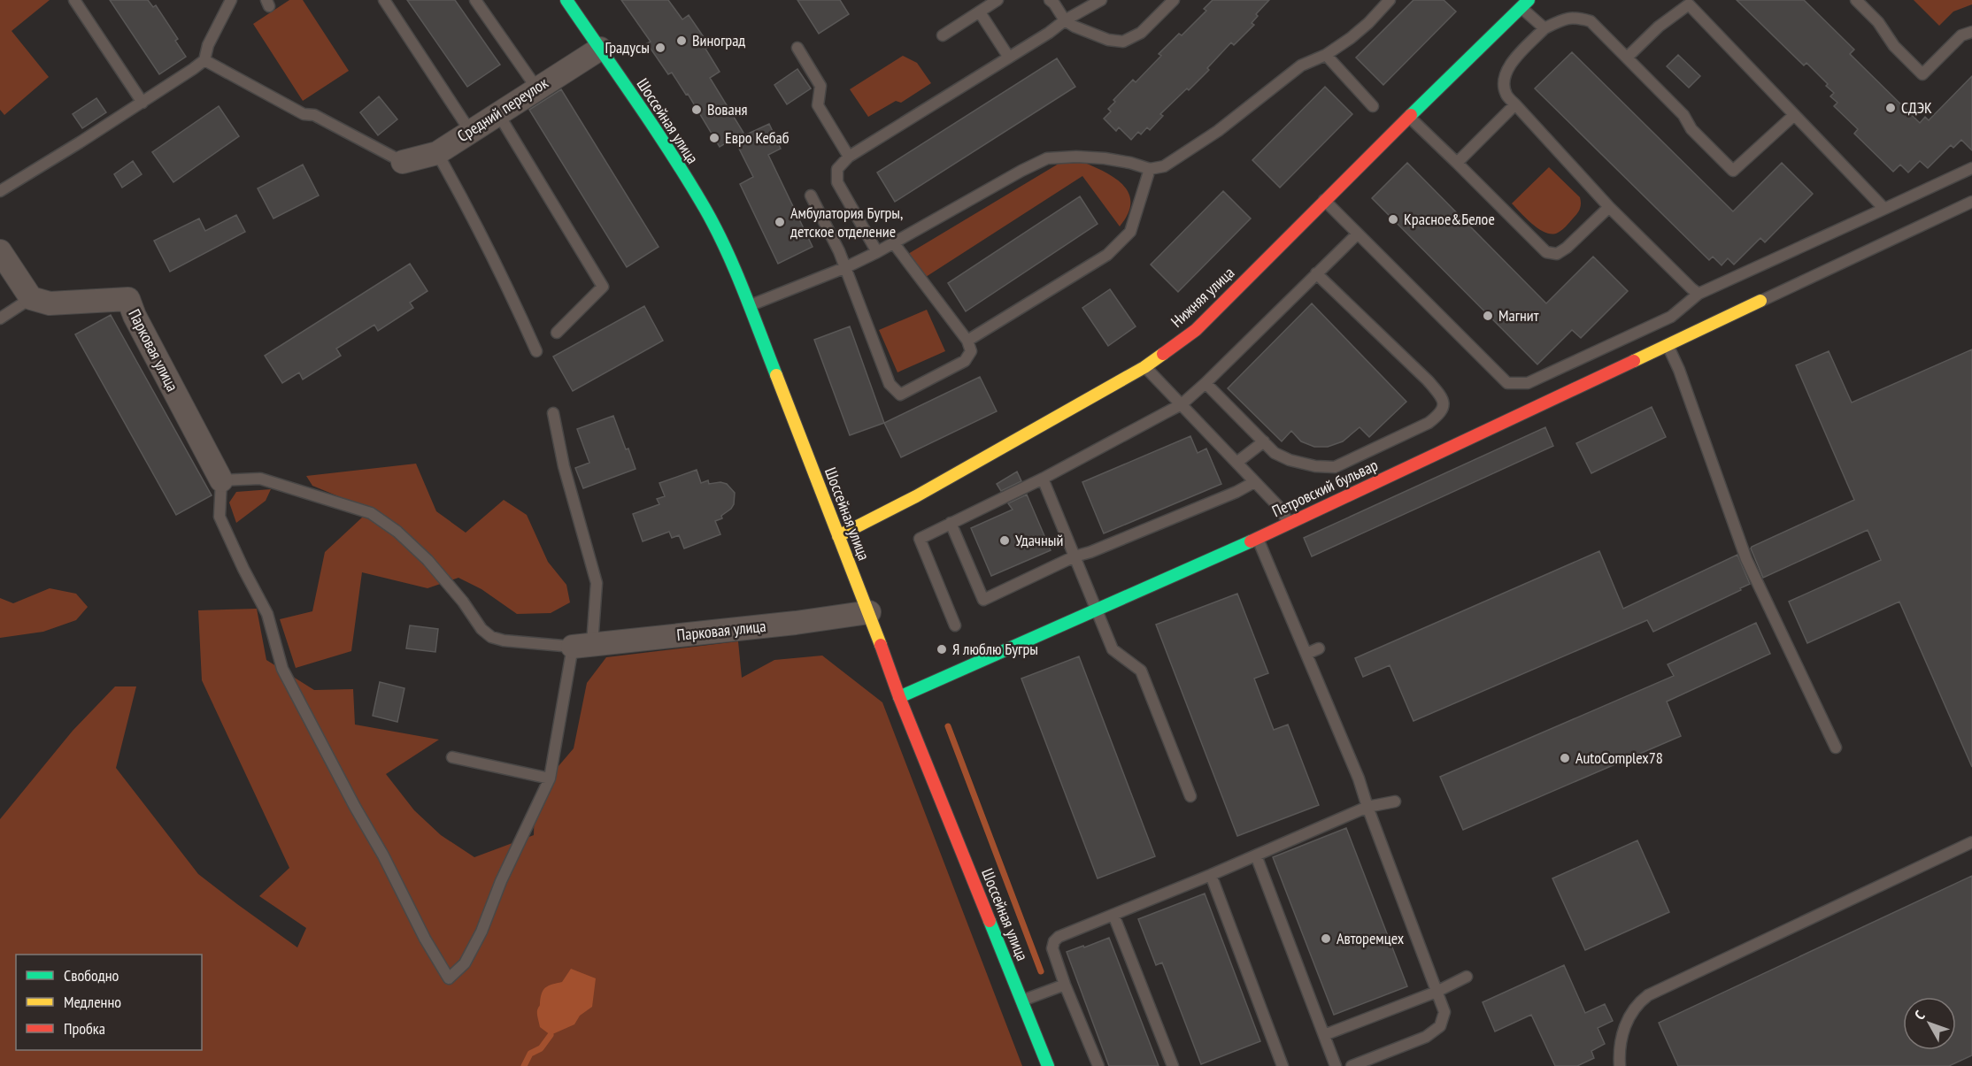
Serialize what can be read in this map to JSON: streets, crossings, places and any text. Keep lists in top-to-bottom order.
{
  "streets": {
    "street": [
      "Средний переулок",
      "Шоссейная улица",
      "Нижняя улица",
      "Парковая улица",
      "Петровский бульвар"
    ]
  },
  "crossings": [
    ["Средний переулок", "Шоссейная улица"],
    ["Шоссейная улица", "Нижняя улица"],
    ["Шоссейная улица", "Парковая улица"],
    ["Шоссейная улица", "Петровский бульвар"]
  ],
  "places": [
    "Виноград",
    "Градусы",
    "СДЭК",
    "Вованя",
    "Евро Кебаб",
    "Красное&Белое",
    "Амбулатория Бугры, детское отделение",
    "Магнит",
    "Удачный",
    "Я люблю Бугры",
    "AutoComplex78",
    "Авторемцех"
  ],
  "legend": ["Свободно", "Медленно", "Пробка"],
  "north": "top left"
}
